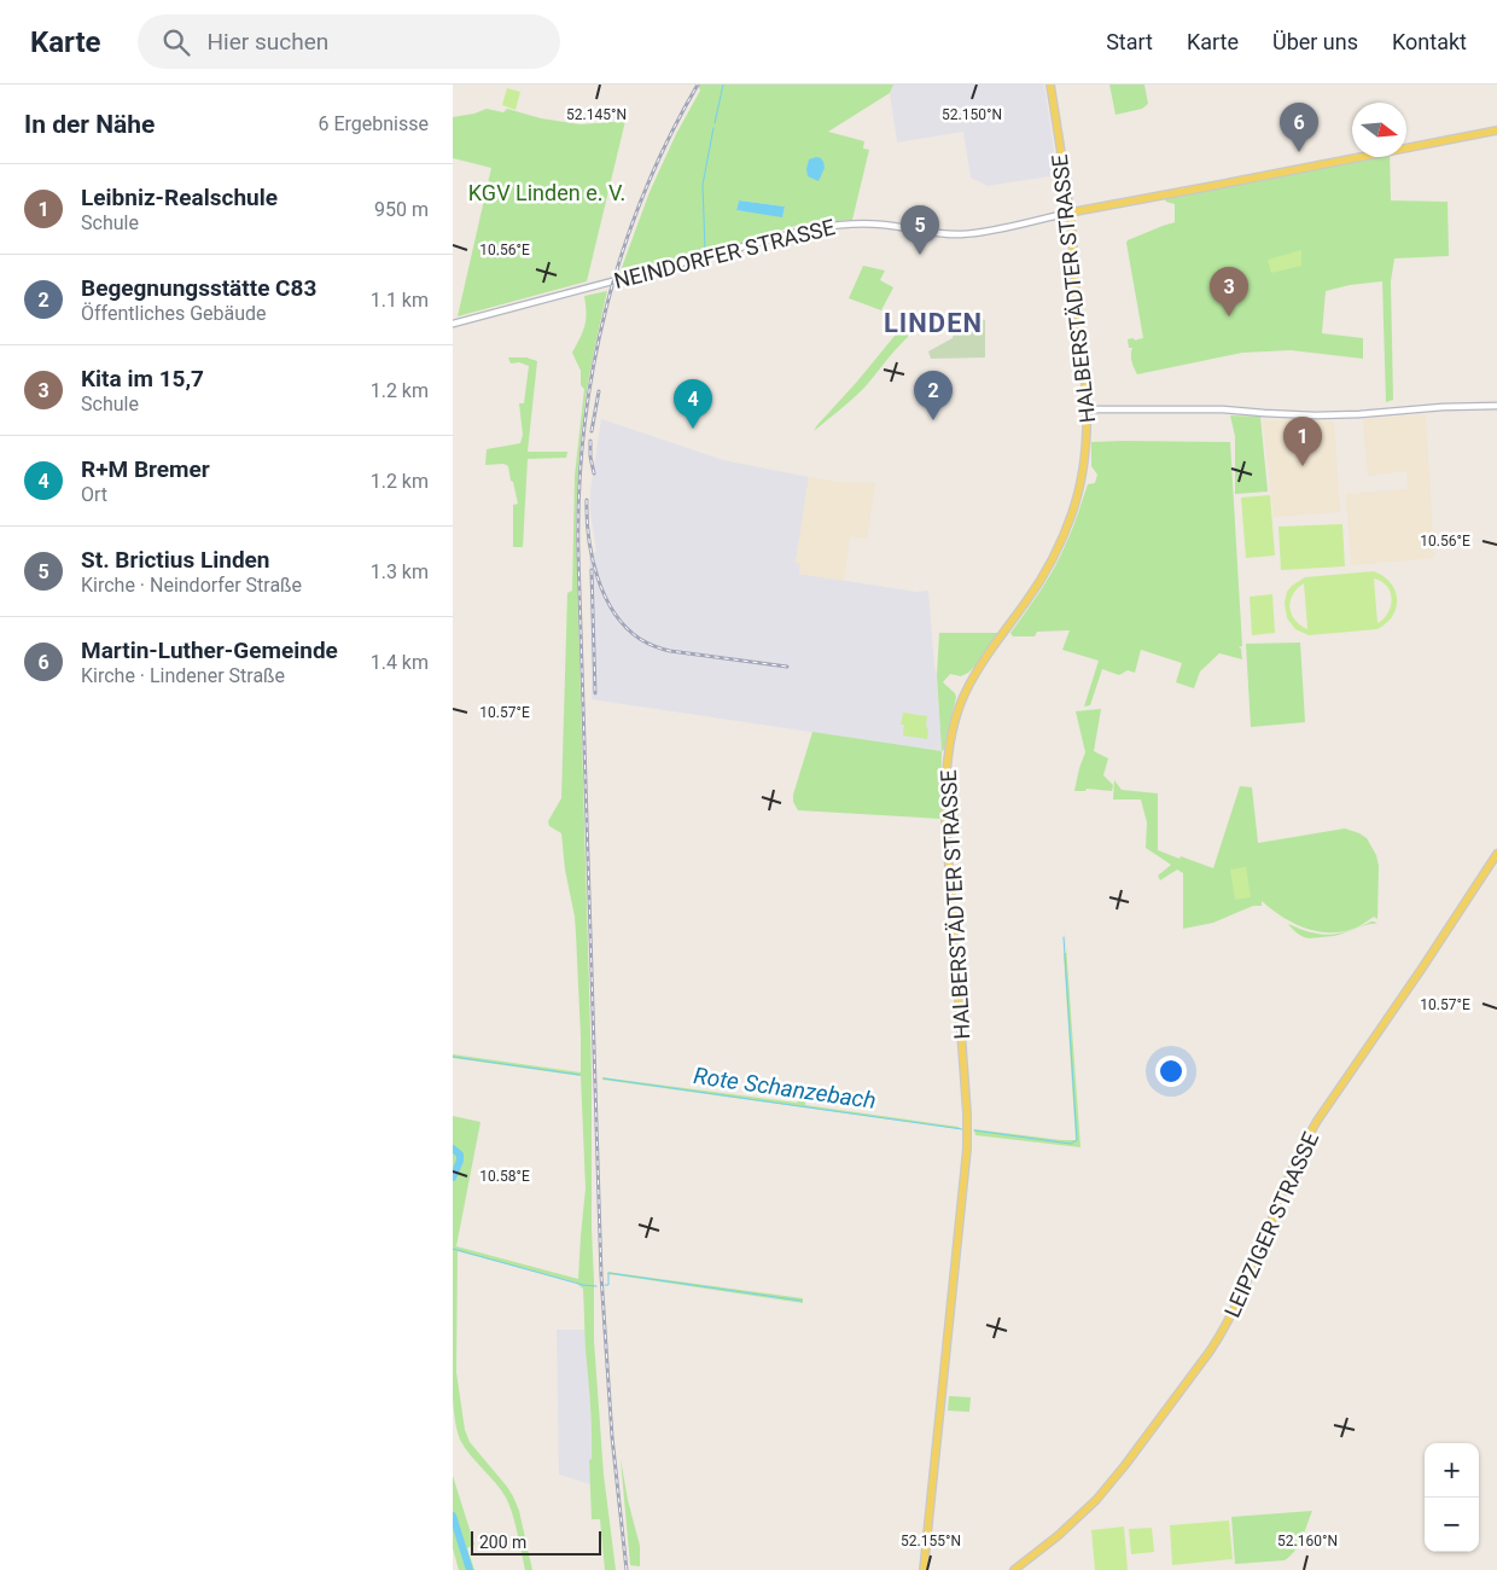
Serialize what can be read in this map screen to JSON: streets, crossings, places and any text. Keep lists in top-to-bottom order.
{
  "streets": {
    "main road": ["HALBERSTÄDTER STRASSE", "LEIPZIGER STRASSE"],
    "street": ["NEINDORFER STRASSE"]
  },
  "crossings": [
    ["NEINDORFER STRASSE", "HALBERSTÄDTER STRASSE"]
  ],
  "districts": ["LINDEN"],
  "water": ["Rote Schanzebach"],
  "parks": ["KGV Linden e. V."],
  "scale_bar": "200 m",
  "north": "right",
  "page": {
    "header": "Karte",
    "search": "Hier suchen",
    "nav": [
      "Start",
      "Karte",
      "Über uns",
      "Kontakt"
    ],
    "heading": ["In der Nähe", "6 Ergebnisse"],
    "pins": [
      "6",
      "5",
      "3",
      "2",
      "4",
      "1"
    ],
    "list": [
      {
        "mark": "1",
        "name": "Leibniz-Realschule",
        "note": "Schule",
        "value": "950 m"
      },
      {
        "mark": "2",
        "name": "Begegnungsstätte C83",
        "note": "Öffentliches Gebäude",
        "value": "1.1 km"
      },
      {
        "mark": "3",
        "name": "Kita im 15,7",
        "note": "Schule",
        "value": "1.2 km"
      },
      {
        "mark": "4",
        "name": "R+M Bremer",
        "note": "Ort",
        "value": "1.2 km"
      },
      {
        "mark": "5",
        "name": "St. Brictius Linden",
        "note": "Kirche · Neindorfer Straße",
        "value": "1.3 km"
      },
      {
        "mark": "6",
        "name": "Martin-Luther-Gemeinde",
        "note": "Kirche · Lindener Straße",
        "value": "1.4 km"
      }
    ],
    "map_buttons": ["+", "−"],
    "scale": "200 m"
  },
  "coordinates": [
    "52.145°N",
    "52.150°N",
    "10.56°E",
    "10.57°E",
    "10.58°E",
    "52.155°N",
    "52.160°N"
  ]
}
